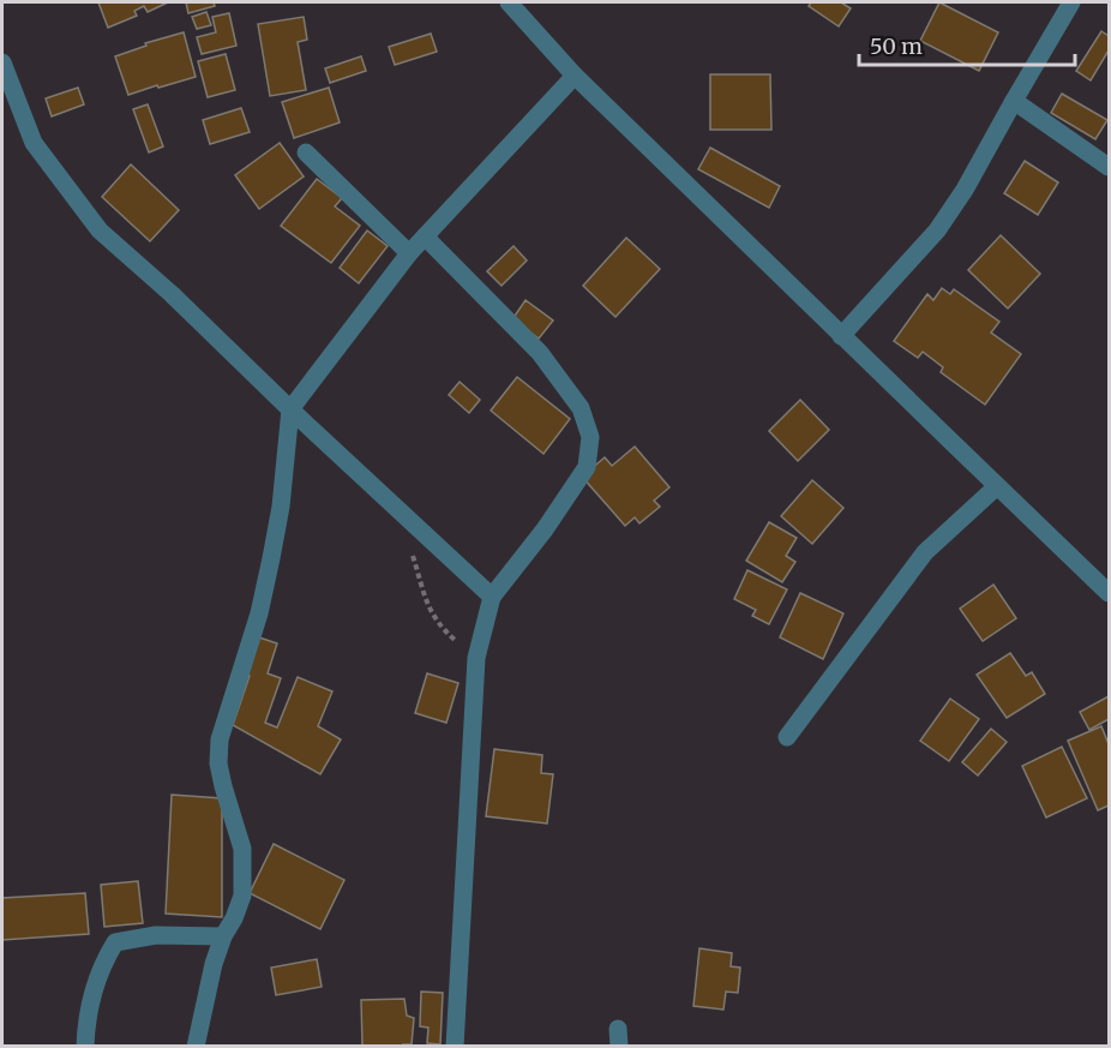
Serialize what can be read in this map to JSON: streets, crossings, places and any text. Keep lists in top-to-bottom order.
{
  "scale_bar": "50 m"
}
